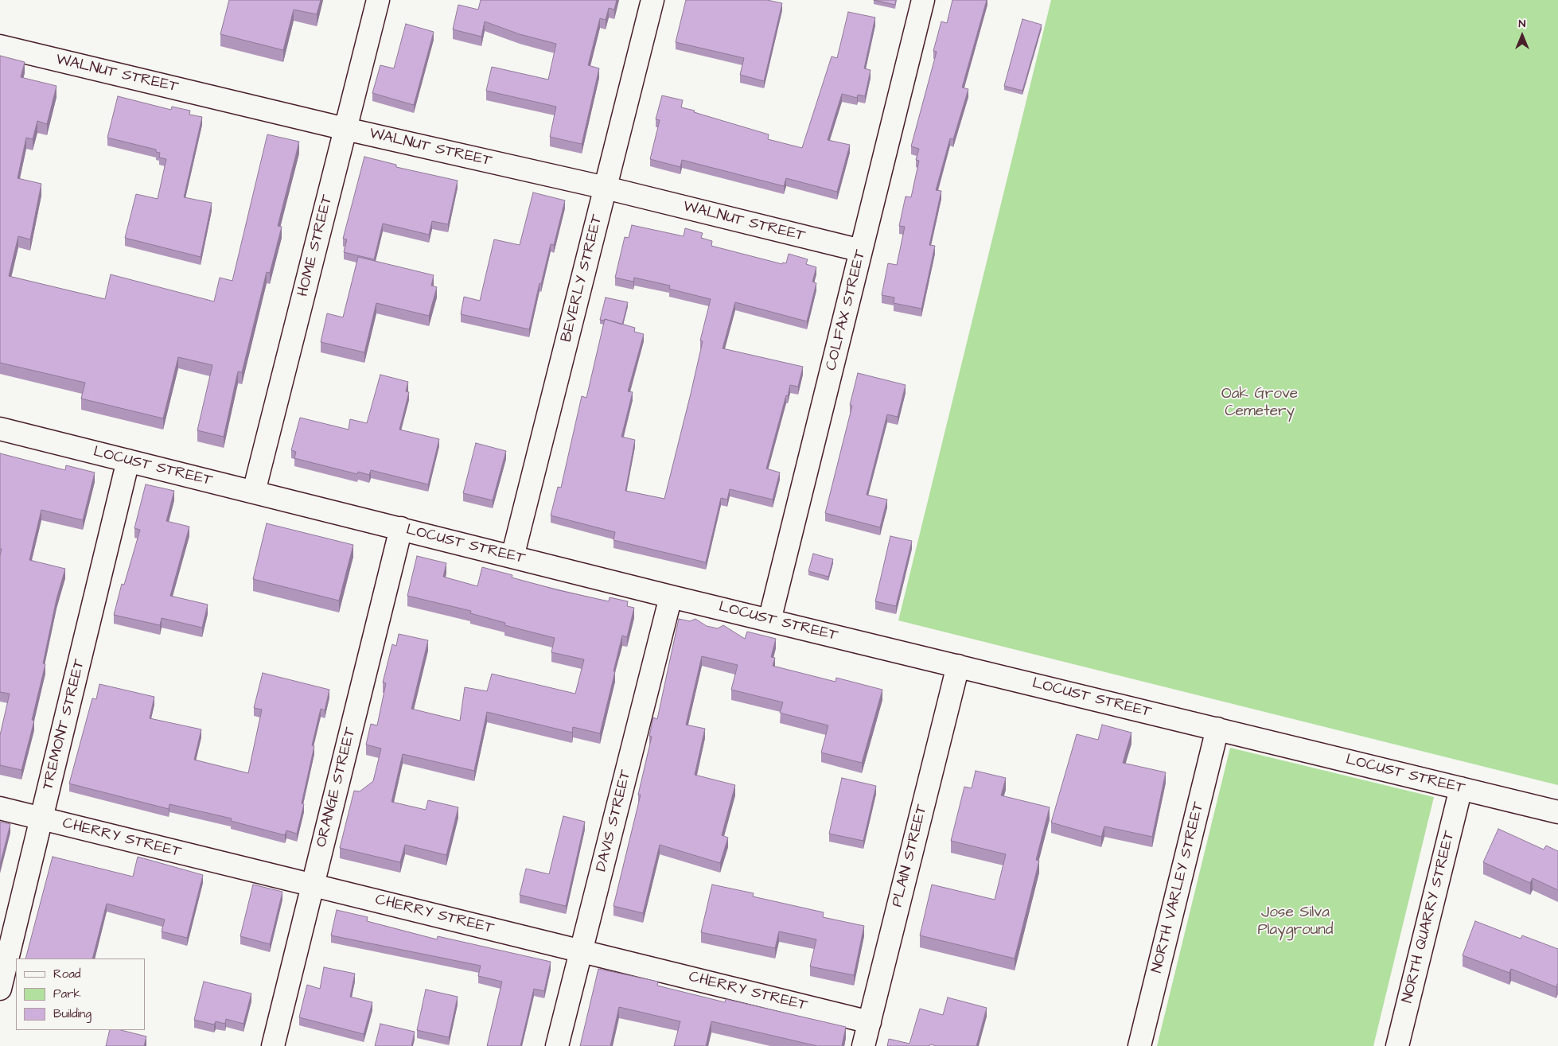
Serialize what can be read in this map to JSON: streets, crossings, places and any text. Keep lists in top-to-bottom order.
{
  "streets": {
    "street": [
      "WALNUT STREET",
      "HOME STREET",
      "BEVERLY STREET",
      "COLFAX STREET",
      "LOCUST STREET",
      "TREMONT STREET",
      "ORANGE STREET",
      "DAVIS STREET",
      "CHERRY STREET",
      "PLAIN STREET",
      "NORTH VARLEY STREET",
      "NORTH QUARRY STREET"
    ]
  },
  "crossings": [
    ["WALNUT STREET", "HOME STREET"],
    ["WALNUT STREET", "BEVERLY STREET"],
    ["WALNUT STREET", "COLFAX STREET"],
    ["HOME STREET", "LOCUST STREET"],
    ["BEVERLY STREET", "LOCUST STREET"],
    ["COLFAX STREET", "LOCUST STREET"],
    ["LOCUST STREET", "TREMONT STREET"],
    ["LOCUST STREET", "ORANGE STREET"],
    ["LOCUST STREET", "DAVIS STREET"],
    ["LOCUST STREET", "PLAIN STREET"],
    ["LOCUST STREET", "NORTH VARLEY STREET"],
    ["LOCUST STREET", "NORTH QUARRY STREET"],
    ["TREMONT STREET", "CHERRY STREET"],
    ["ORANGE STREET", "CHERRY STREET"],
    ["DAVIS STREET", "CHERRY STREET"],
    ["CHERRY STREET", "PLAIN STREET"]
  ],
  "parks": ["Oak Grove Cemetery", "Jose Silva Playground"],
  "legend": ["Road", "Park", "Building"],
  "north": "top"
}
